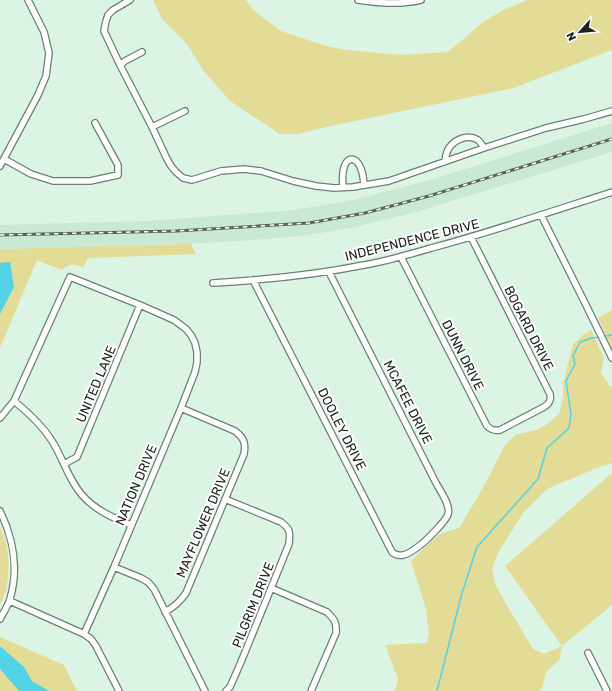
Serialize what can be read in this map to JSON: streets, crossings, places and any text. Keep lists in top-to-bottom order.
{
  "streets": {
    "street": [
      "INDEPENDENCE DRIVE",
      "BOGARD DRIVE",
      "DUNN DRIVE",
      "UNITED LANE",
      "MCAFEE DRIVE",
      "DOOLEY DRIVE",
      "NATION DRIVE",
      "MAYFLOWER DRIVE",
      "PILGRIM DRIVE"
    ]
  },
  "crossings": [
    ["INDEPENDENCE DRIVE", "BOGARD DRIVE"],
    ["INDEPENDENCE DRIVE", "DUNN DRIVE"],
    ["INDEPENDENCE DRIVE", "MCAFEE DRIVE"],
    ["INDEPENDENCE DRIVE", "DOOLEY DRIVE"],
    ["BOGARD DRIVE", "DUNN DRIVE"],
    ["UNITED LANE", "NATION DRIVE"],
    ["MCAFEE DRIVE", "DOOLEY DRIVE"],
    ["NATION DRIVE", "MAYFLOWER DRIVE"],
    ["MAYFLOWER DRIVE", "PILGRIM DRIVE"]
  ],
  "north": "bottom left"
}
